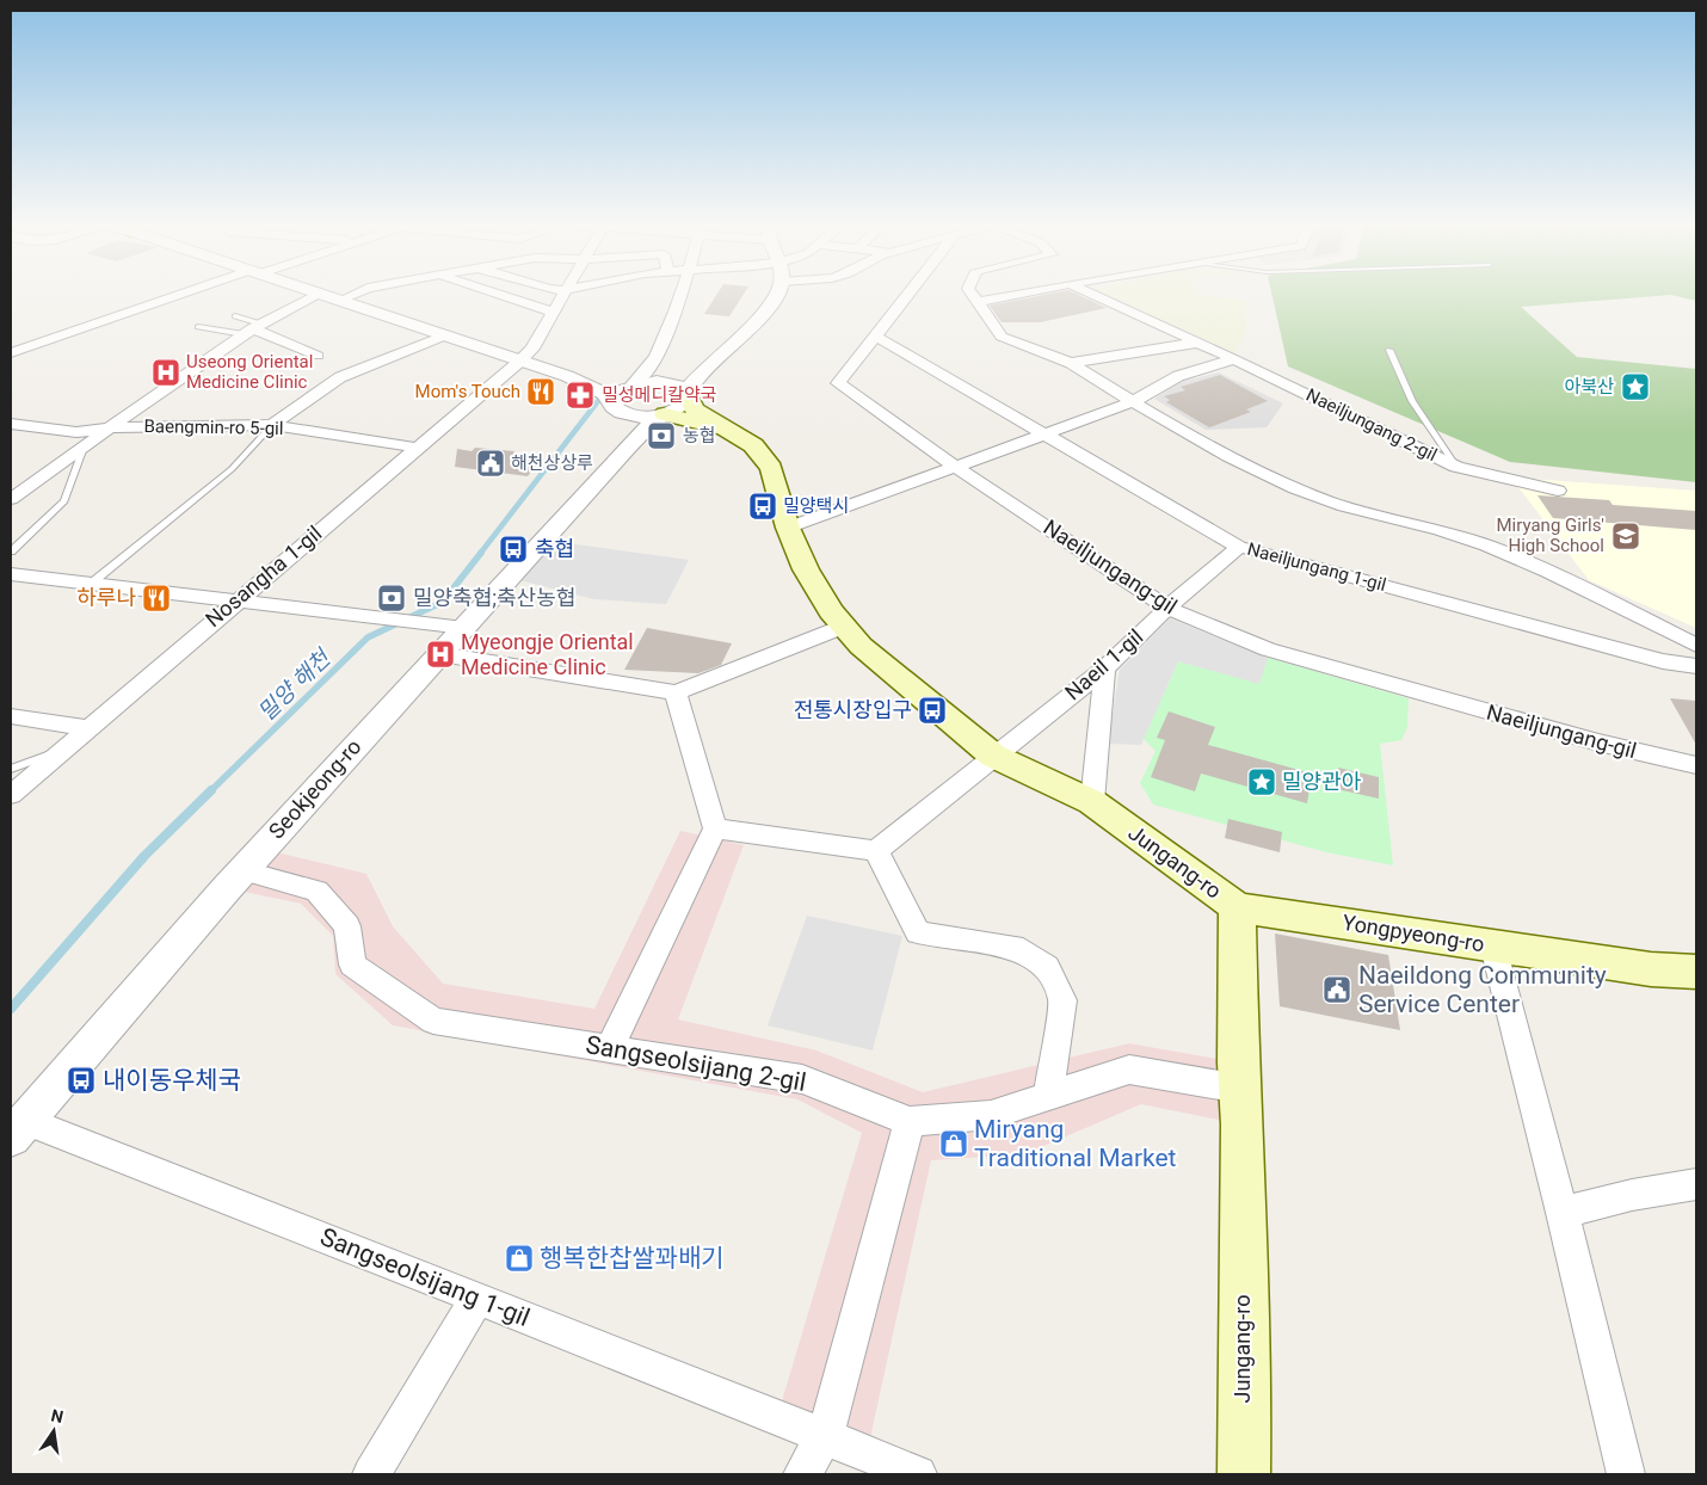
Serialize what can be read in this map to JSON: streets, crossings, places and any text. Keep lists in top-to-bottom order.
{
  "streets": {
    "main road": ["Jungang-ro", "Yongpyeong-ro"],
    "street": [
      "Naeiljungang 2-gil",
      "Baengmin-ro 5-gil",
      "Naeiljungang-gil",
      "Naeiljungang 1-gil",
      "Nosangha 1-gil",
      "Naeil 1-gil",
      "Seokjeong-ro",
      "Sangseolsijang 2-gil",
      "Sangseolsijang 1-gil"
    ]
  },
  "crossings": [
    ["Baengmin-ro 5-gil", "Nosangha 1-gil"],
    ["Naeiljungang-gil", "Naeiljungang 1-gil"],
    ["Naeiljungang-gil", "Naeil 1-gil"],
    ["Naeiljungang 1-gil", "Naeil 1-gil"],
    ["Naeil 1-gil", "Jungang-ro"],
    ["Seokjeong-ro", "Sangseolsijang 2-gil"],
    ["Seokjeong-ro", "Sangseolsijang 1-gil"],
    ["Jungang-ro", "Yongpyeong-ro"],
    ["Jungang-ro", "Sangseolsijang 2-gil"]
  ],
  "water": ["밀양 해천"],
  "places": {
    "hospital": ["Useong Oriental Medicine Clinic", "Myeongje Oriental Medicine Clinic"],
    "place": ["아북산", "밀양관아"],
    "restaurant": ["Mom's Touch", "하루나"],
    "pharmacy": ["밀성메디칼약국"],
    "bank": ["농협", "밀양축협;축산농협"],
    "public building": ["해천상상루", "Naeildong Community Service Center"],
    "bus stop": [
      "밀양택시",
      "축협",
      "전통시장입구",
      "내이동우체국"
    ],
    "school or university": ["Miryang Girls' High School"],
    "shop": ["Miryang Traditional Market", "행복한찹쌀꽈배기"]
  },
  "north": "top"
}
